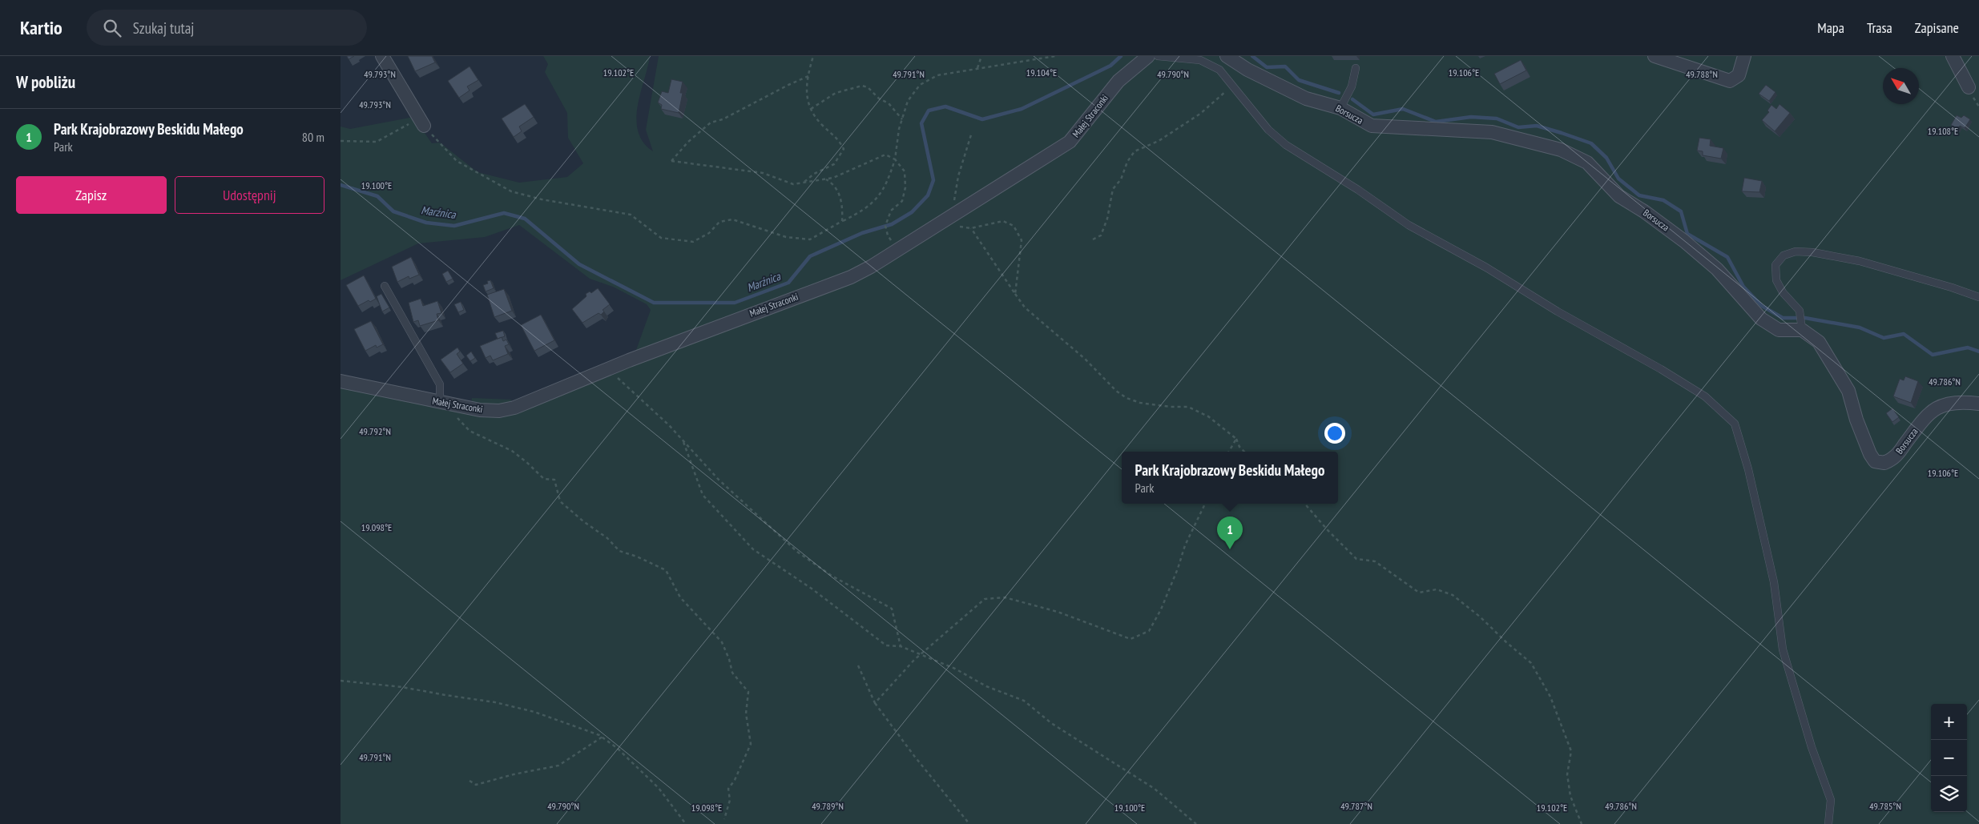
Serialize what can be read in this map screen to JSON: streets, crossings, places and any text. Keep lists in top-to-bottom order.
{
  "streets": {
    "street": ["Borsucza", "Małej Straconki"]
  },
  "water": ["Marźnica"],
  "north": "top left",
  "page": {
    "header": "Kartio",
    "search": "Szukaj tutaj",
    "nav": ["Mapa", "Trasa", "Zapisane"],
    "heading": "W pobliżu",
    "list": [
      {
        "mark": "1",
        "name": "Park Krajobrazowy Beskidu Małego",
        "note": "Park",
        "value": "80 m"
      }
    ],
    "buttons": ["Zapisz", "Udostępnij"],
    "popup": ["Park Krajobrazowy Beskidu Małego", "Park"],
    "pins": "1",
    "map_buttons": ["+", "−"]
  },
  "coordinates": [
    "19.102°E",
    "19.104°E",
    "19.106°E",
    "49.793°N",
    "49.791°N",
    "49.790°N",
    "49.788°N",
    "19.108°E",
    "19.100°E",
    "49.786°N",
    "49.792°N",
    "19.098°E",
    "49.789°N",
    "49.787°N",
    "49.785°N"
  ]
}
